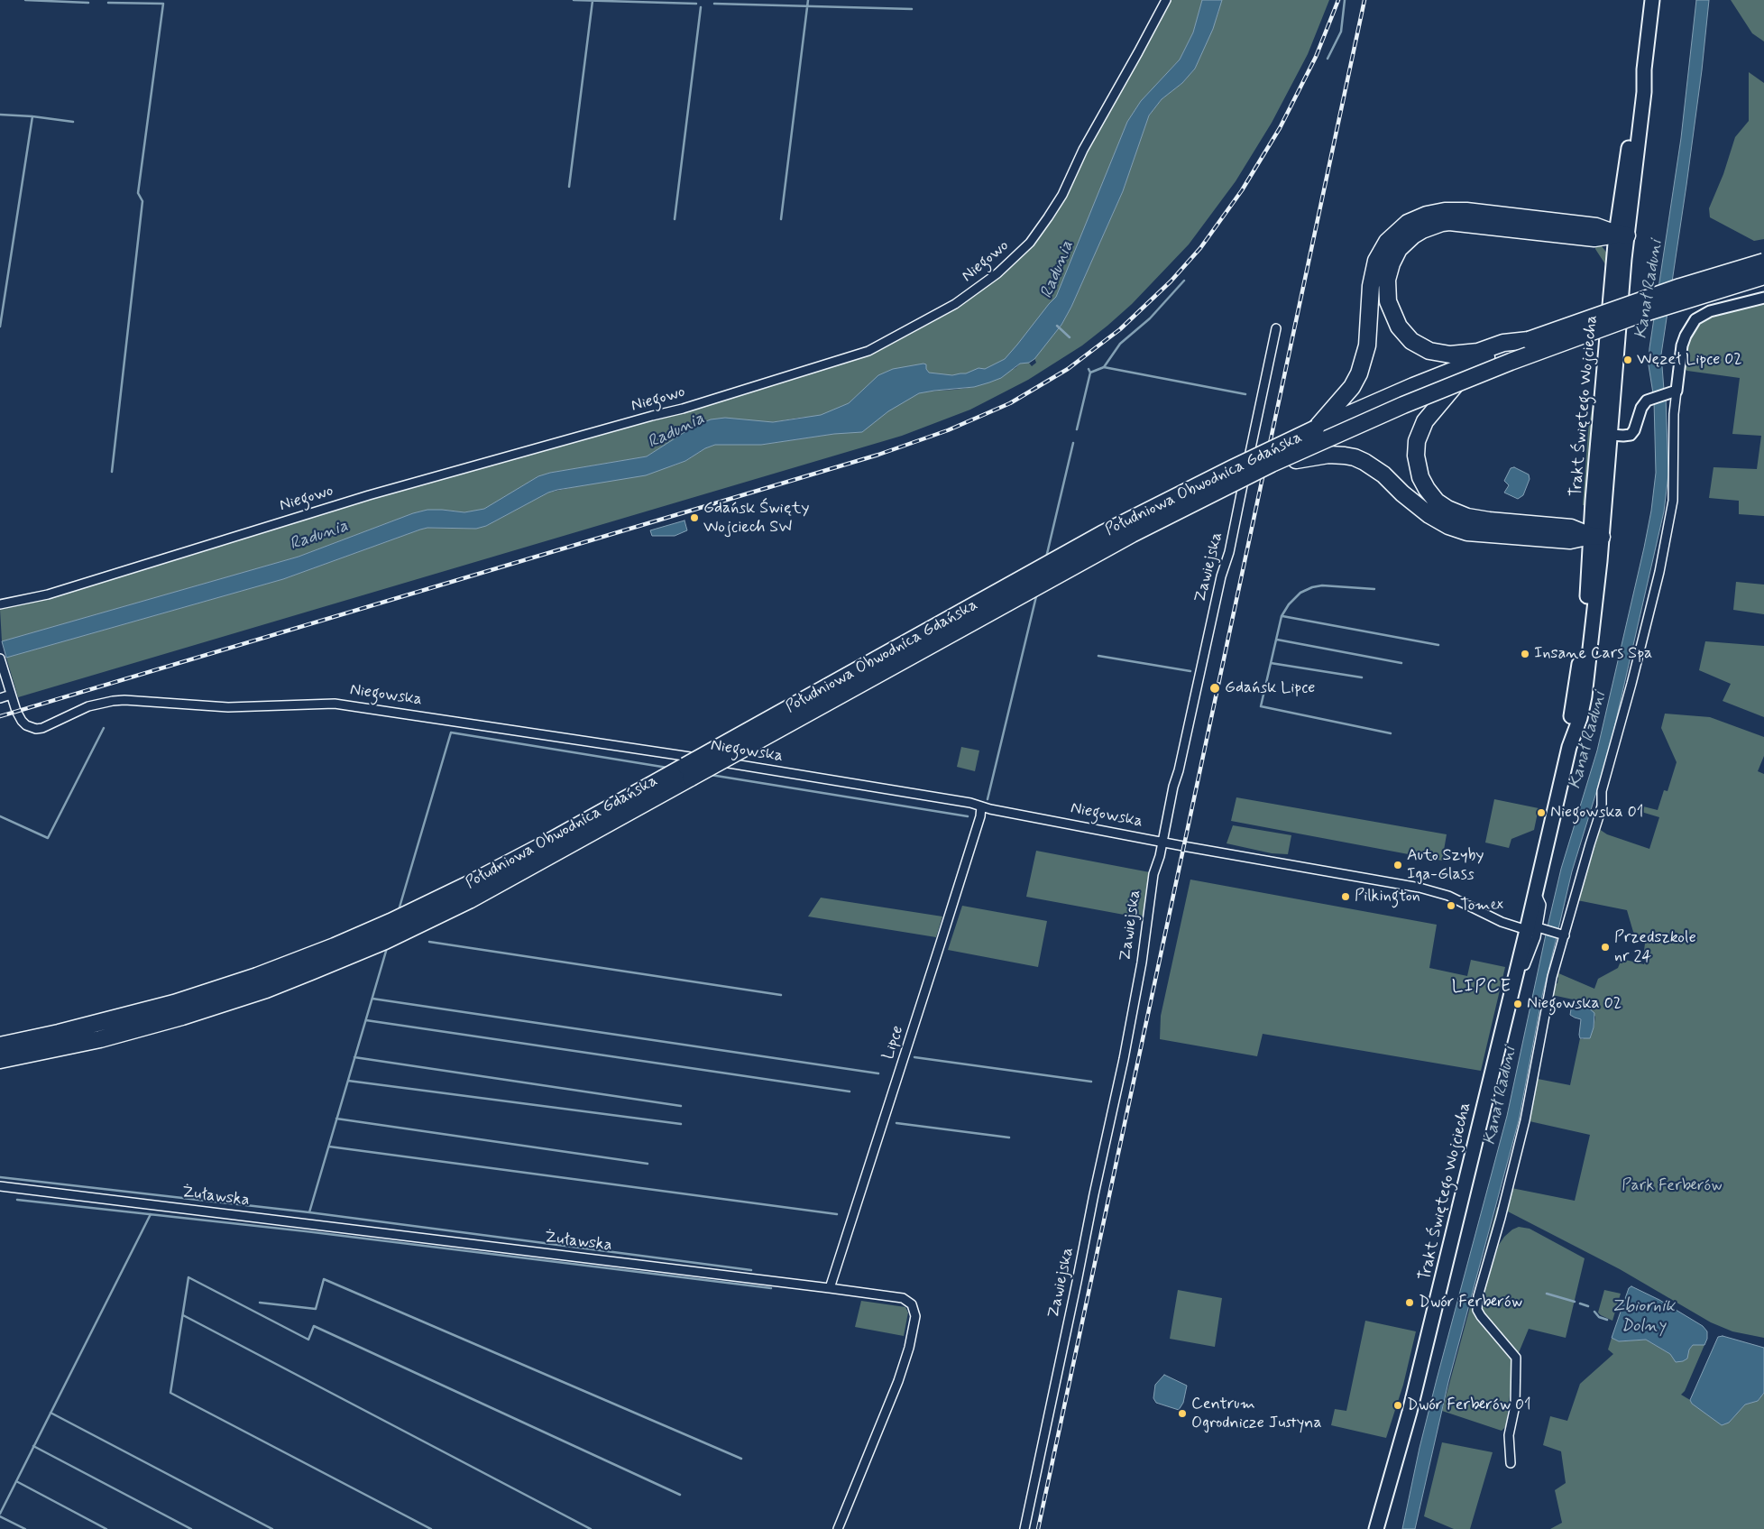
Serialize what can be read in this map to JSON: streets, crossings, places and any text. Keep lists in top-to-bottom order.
{
  "streets": {
    "highway": ["Południowa Obwodnica Gdańska"],
    "main road": ["Trakt Świętego Wojciecha"],
    "street": [
      "Niegowo",
      "Zawiejska",
      "Niegowska",
      "Lipce",
      "Żuławska"
    ]
  },
  "crossings": [
    ["Trakt Świętego Wojciecha", "Niegowska"],
    ["Zawiejska", "Niegowska"],
    ["Niegowska", "Lipce"],
    ["Lipce", "Żuławska"]
  ],
  "districts": ["LIPCE"],
  "water": ["Radunia", "Kanał Raduni", "Zbiornik Dolny"],
  "parks": ["Park Ferberów"],
  "places": [
    "Węzeł Lipce 02",
    "Gdańsk Święty Wojciech SW",
    "Insane Cars Spa",
    "Gdańsk Lipce",
    "Niegowska 01",
    "Auto Szyby Iga-Glass",
    "Pilkington",
    "Tomex",
    "Przedszkole nr 24",
    "Niegowska 02",
    "Dwór Ferberów",
    "Dwór Ferberów 01",
    "Centrum Ogrodnicze Justyna"
  ]
}
